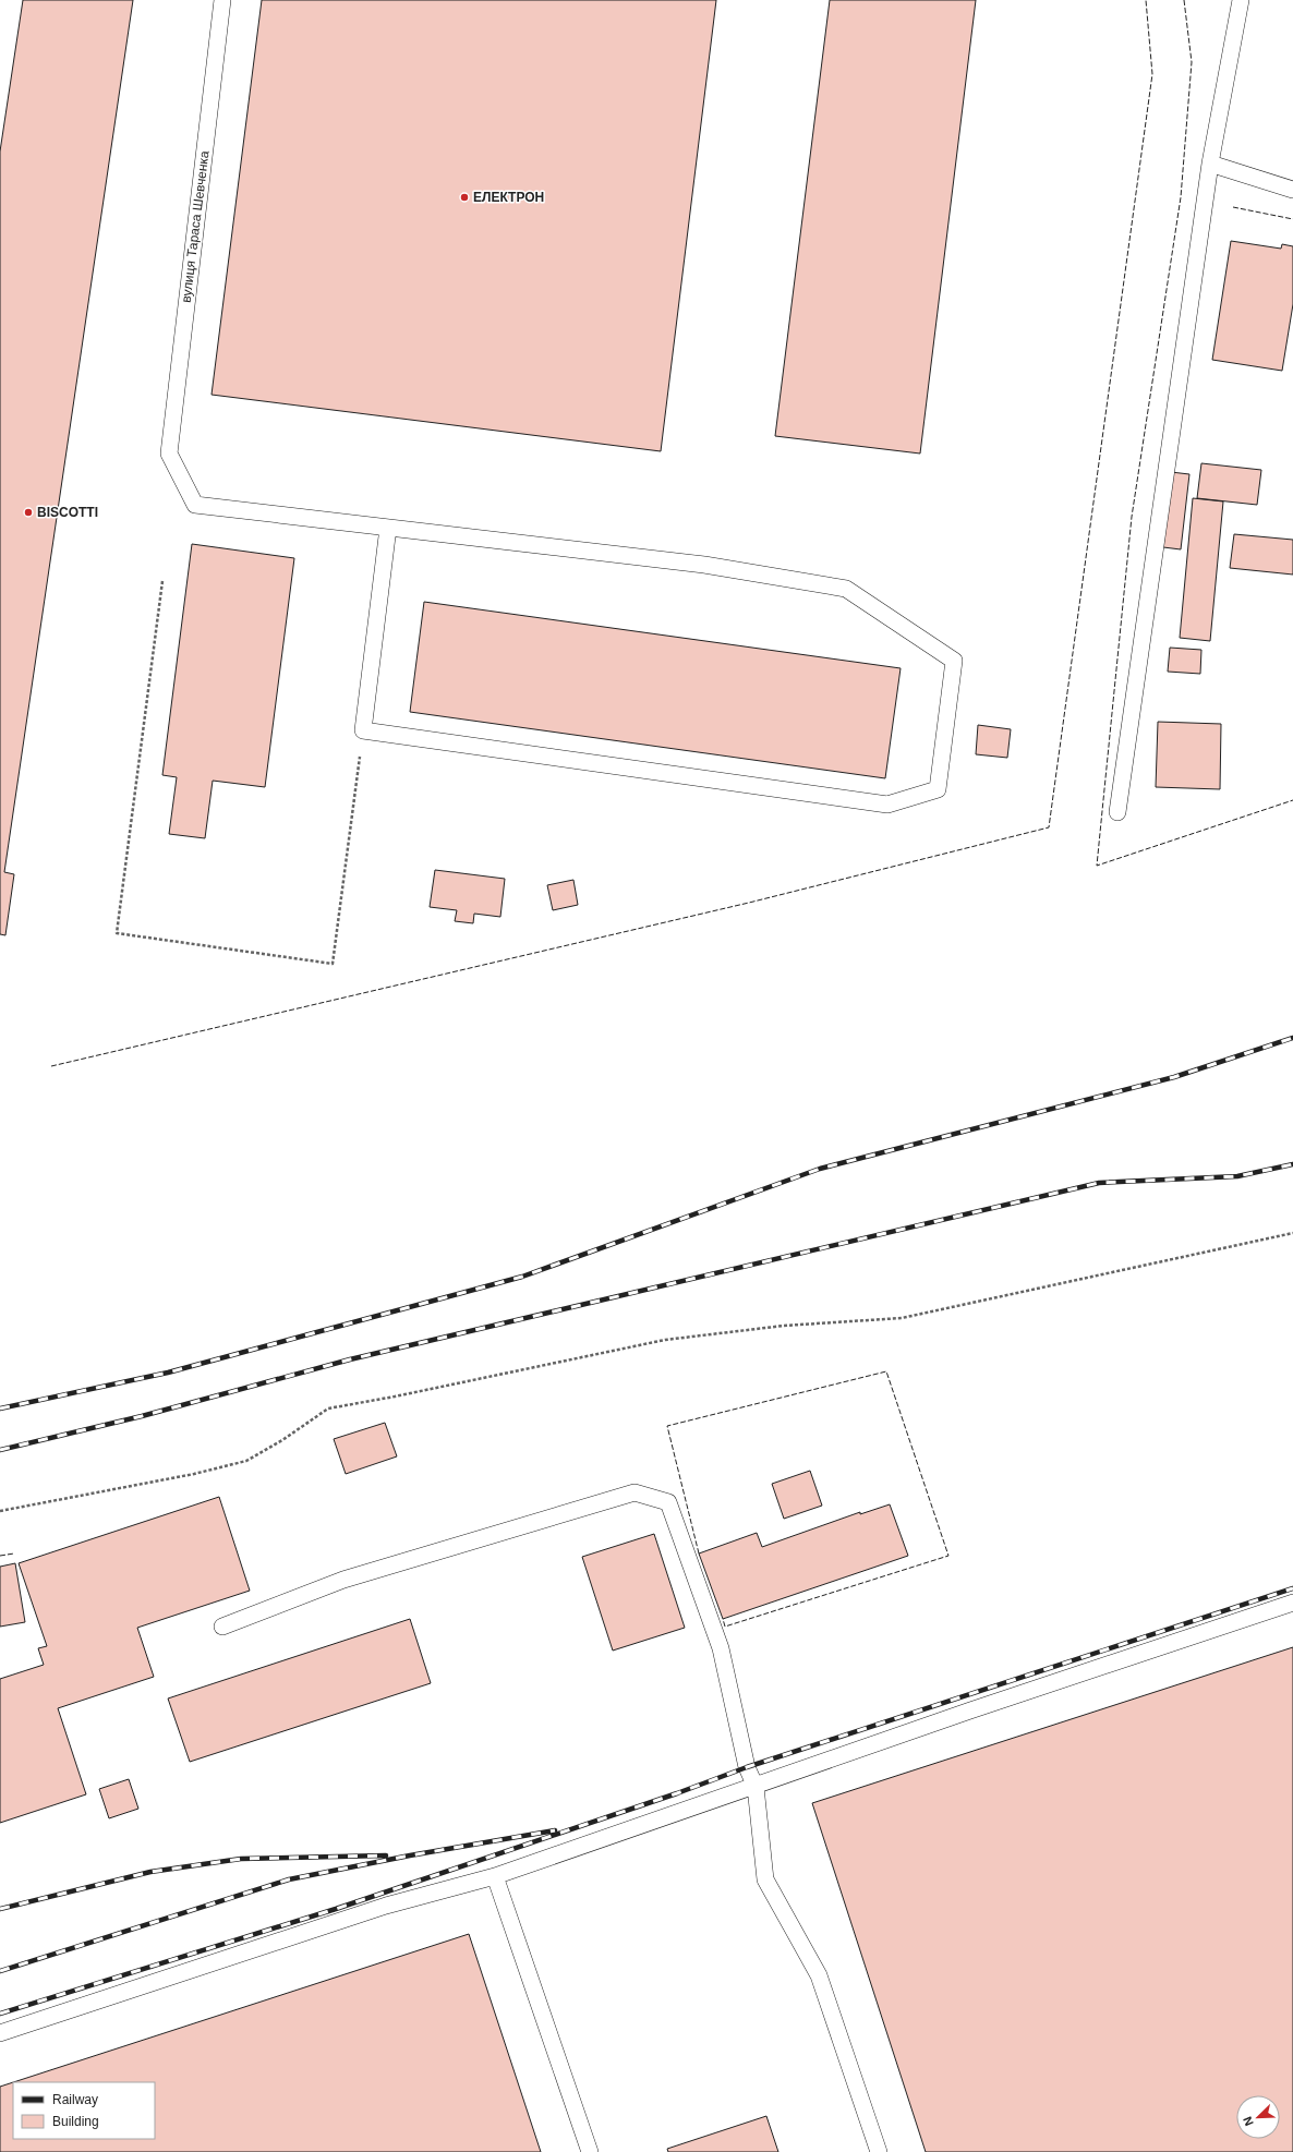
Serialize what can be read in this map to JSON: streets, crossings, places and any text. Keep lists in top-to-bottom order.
{
  "streets": {
    "lane": ["вулиця Тараса Шевченка"]
  },
  "places": ["ЕЛЕКТРОН", "BISCOTTI"],
  "legend": ["Railway", "Building"],
  "north": "bottom left"
}
